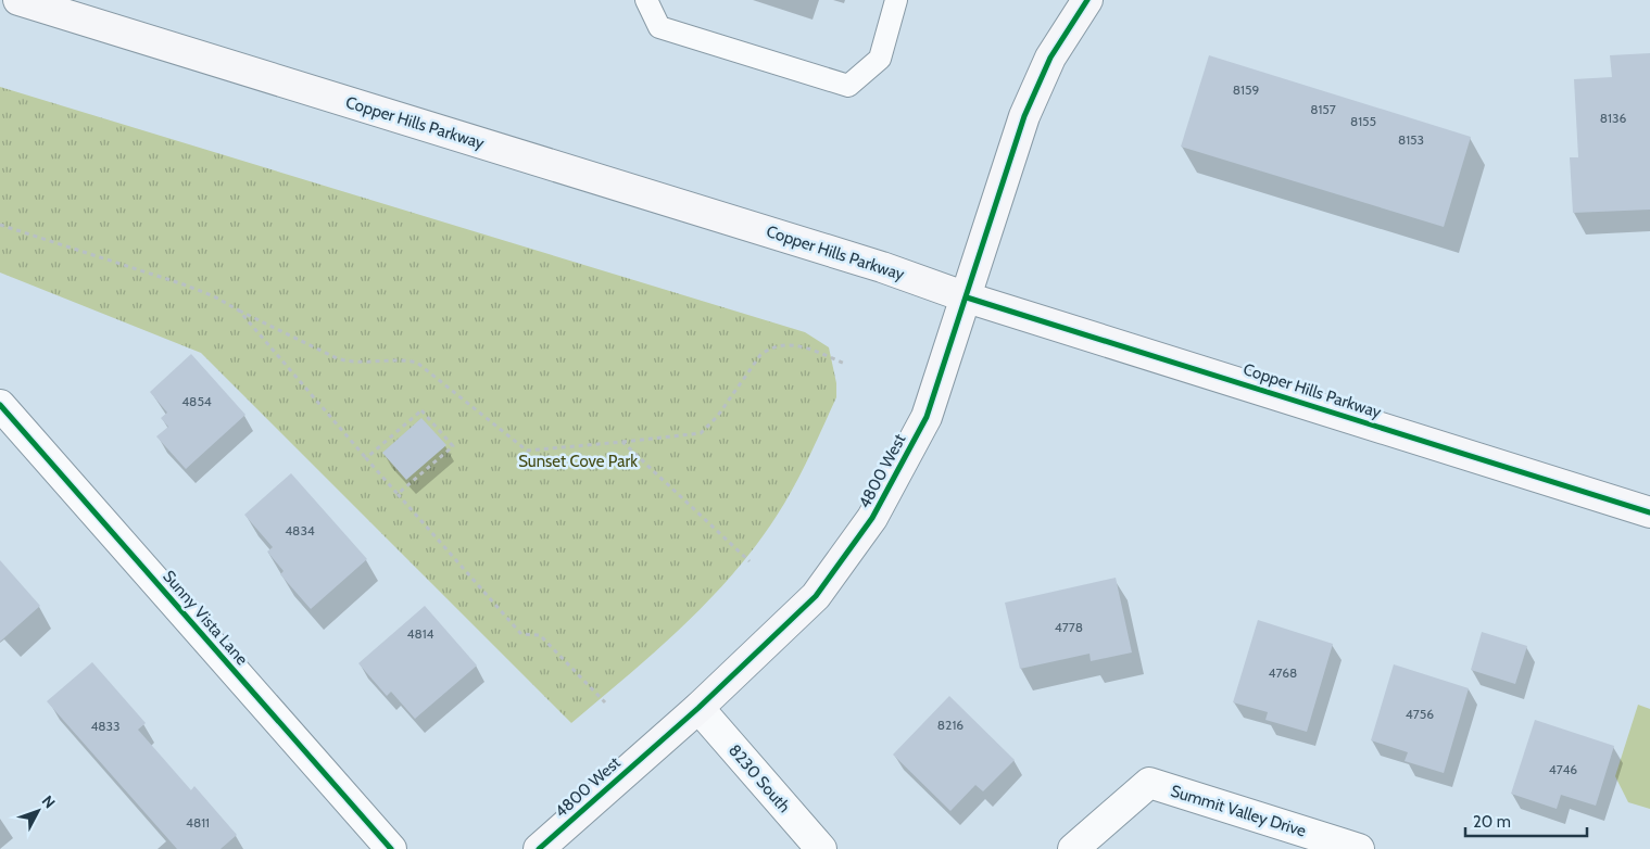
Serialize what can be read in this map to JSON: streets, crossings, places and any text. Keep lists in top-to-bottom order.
{
  "streets": {
    "main road": ["Copper Hills Parkway", "4800 West"],
    "street": ["Sunny Vista Lane", "8230 South", "Summit Valley Drive"]
  },
  "crossings": [
    ["Copper Hills Parkway", "4800 West"],
    ["4800 West", "8230 South"]
  ],
  "parks": ["Sunset Cove Park"],
  "house_numbers": [
    "8159",
    "8157",
    "8136",
    "8155",
    "8153",
    "4854",
    "4834",
    "4778",
    "4814",
    "4768",
    "4756",
    "8216",
    "4833",
    "4746",
    "4811"
  ],
  "scale_bar": "20 m",
  "north": "top right"
}
